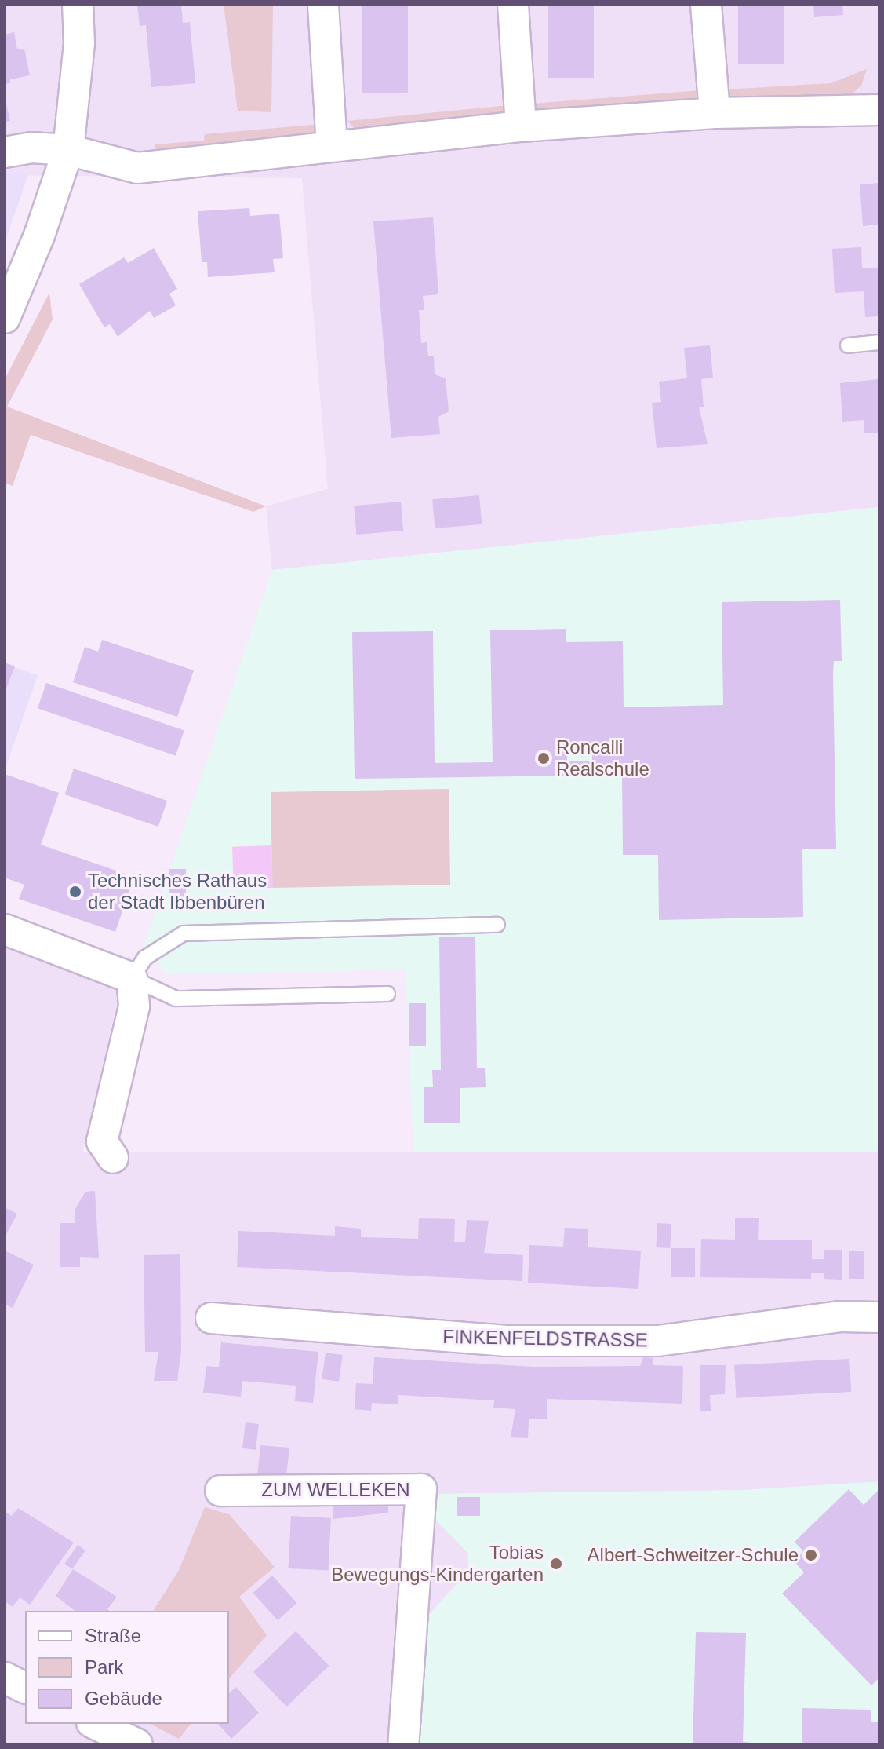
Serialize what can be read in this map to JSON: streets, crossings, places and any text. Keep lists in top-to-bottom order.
{
  "streets": {
    "street": ["FINKENFELDSTRASSE", "ZUM WELLEKEN"]
  },
  "places": [
    "Roncalli Realschule",
    "Technisches Rathaus der Stadt Ibbenbüren",
    "Albert-Schweitzer-Schule",
    "Tobias Bewegungs-Kindergarten"
  ],
  "legend": ["Straße", "Park", "Gebäude"]
}
